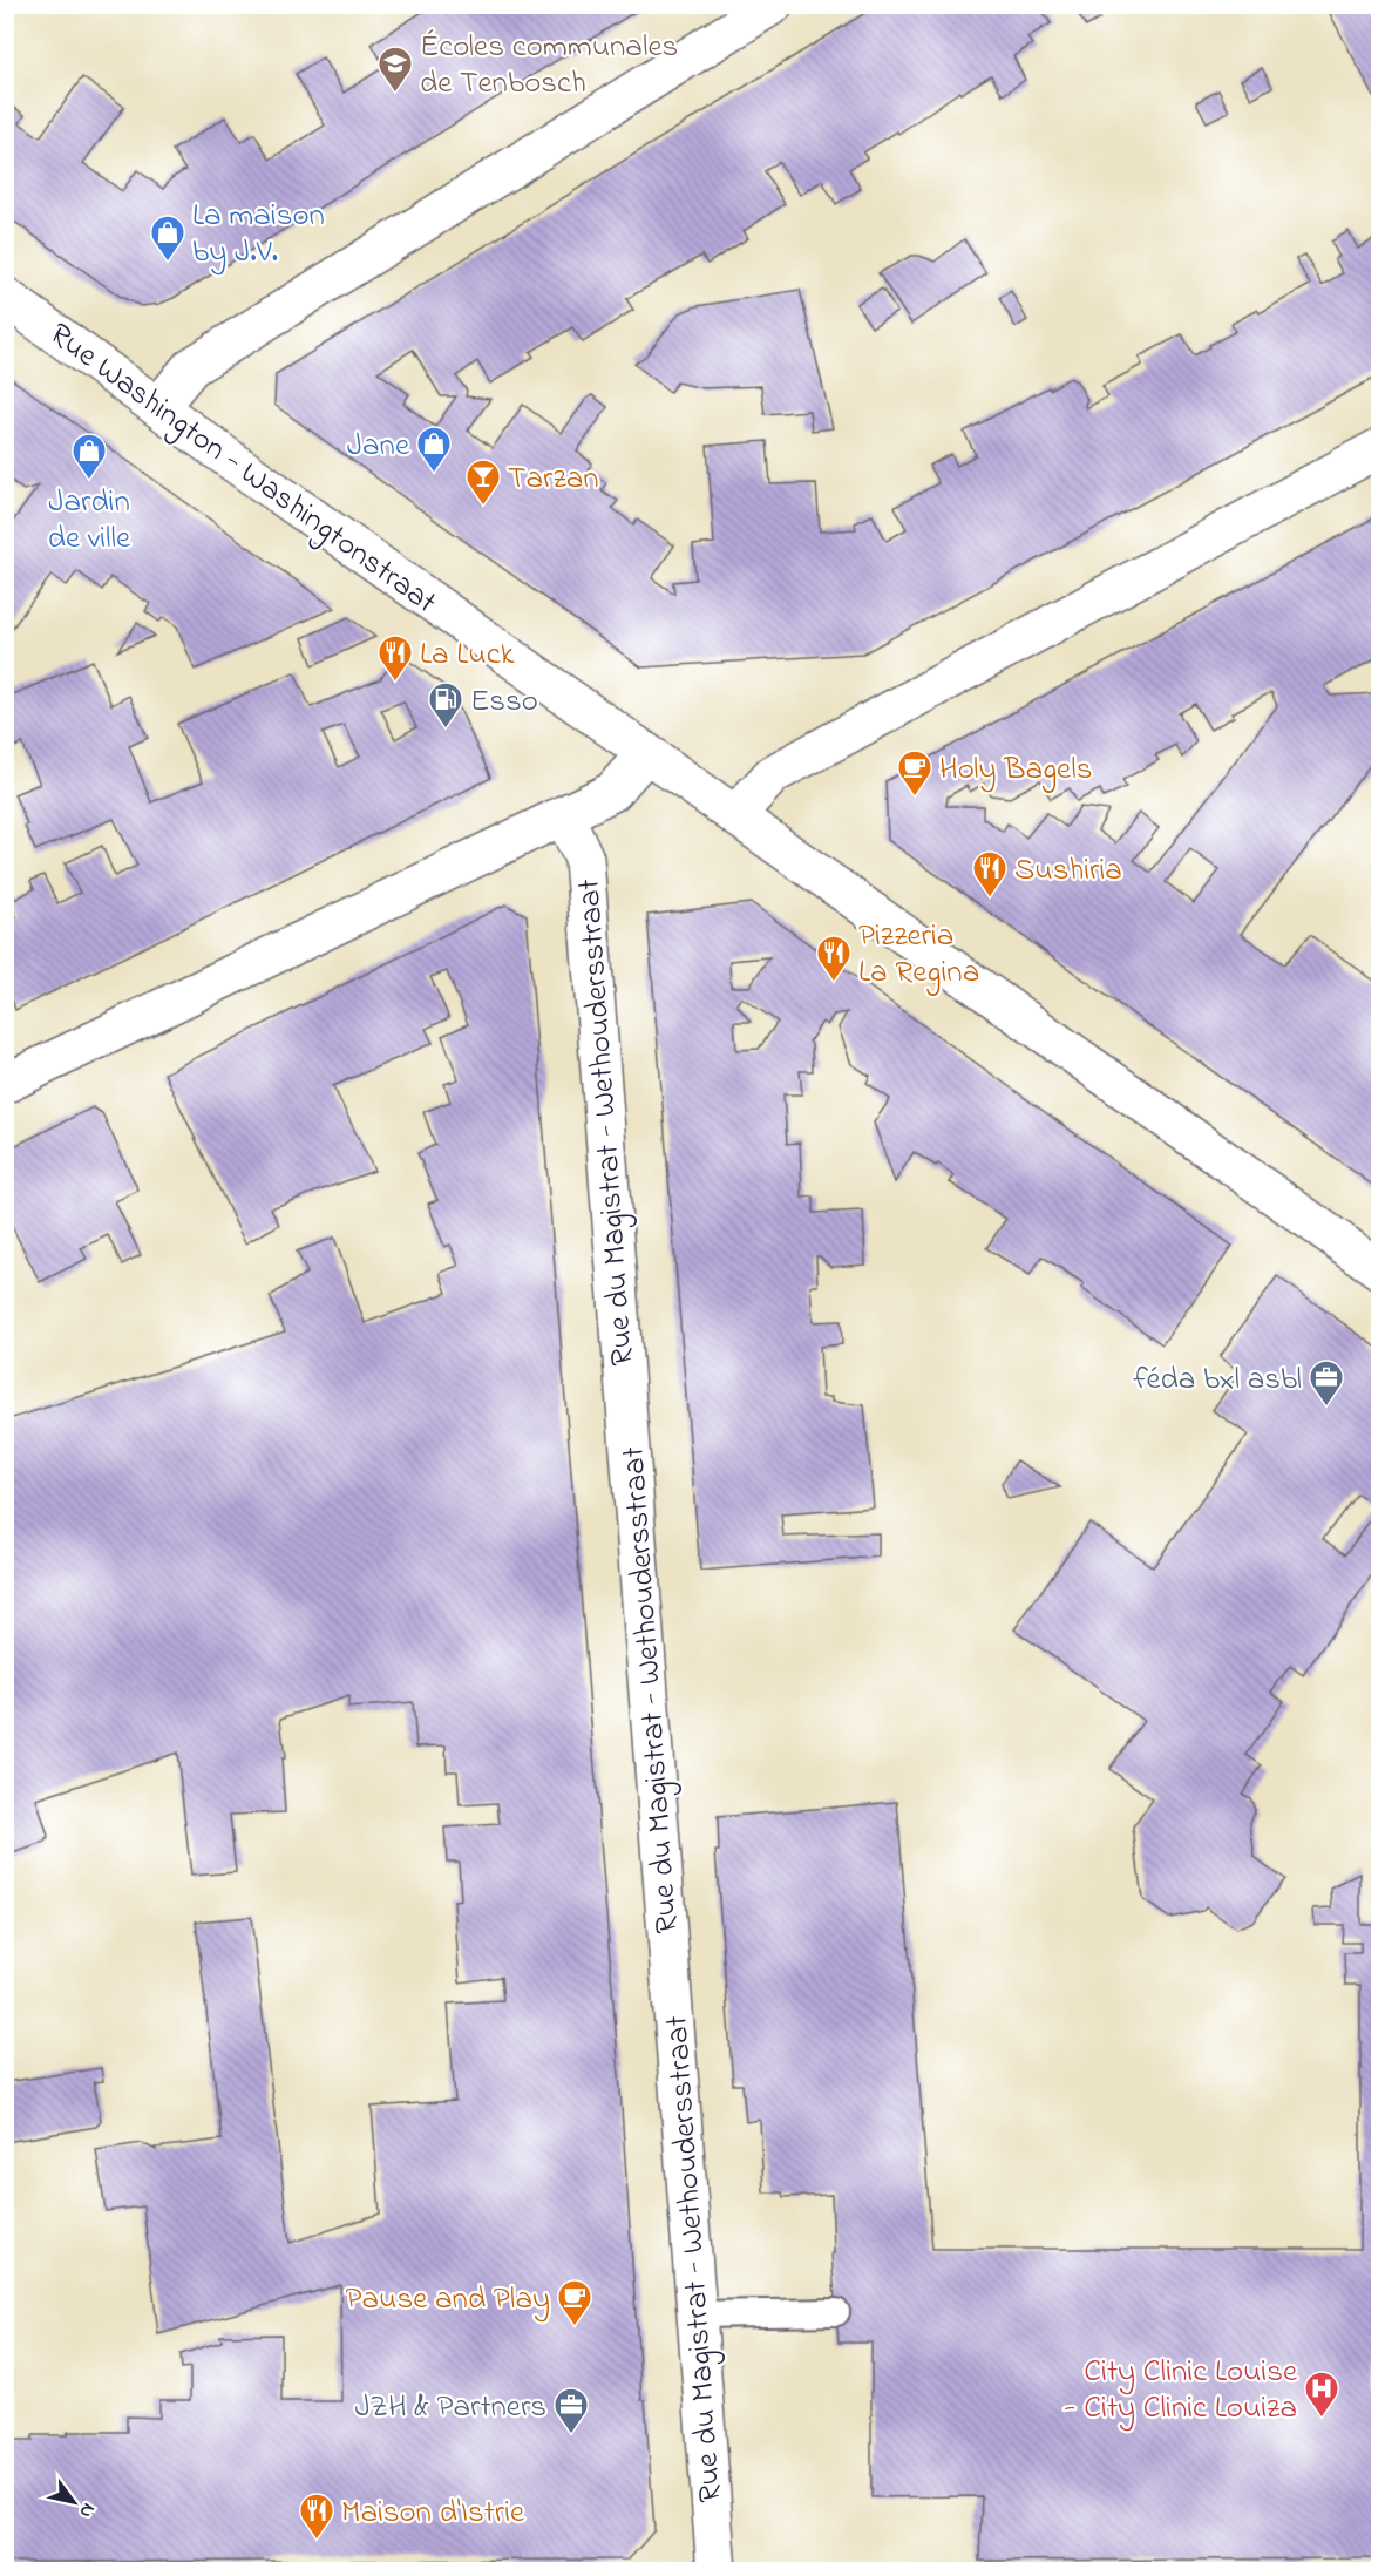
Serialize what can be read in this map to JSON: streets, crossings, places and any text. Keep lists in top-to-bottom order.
{
  "streets": {
    "street": ["Rue Washington - Washingtonstraat", "Rue du Magistrat - Wethoudersstraat"]
  },
  "places": {
    "school or university": ["Écoles communales de Tenbosch"],
    "shop": ["La maison by J.V.", "Jane", "Jardin de ville"],
    "bar": ["Tarzan"],
    "restaurant": [
      "La Luck",
      "Sushiria",
      "Pizzeria La Regina",
      "Maison d'Istrie"
    ],
    "fuel station": ["Esso"],
    "cafe": ["Holy Bagels", "Pause and Play"],
    "office": ["féda bxl asbl", "JZH & Partners"],
    "hospital": ["City Clinic Louise - City Clinic Louiza"]
  },
  "north": "bottom right"
}
